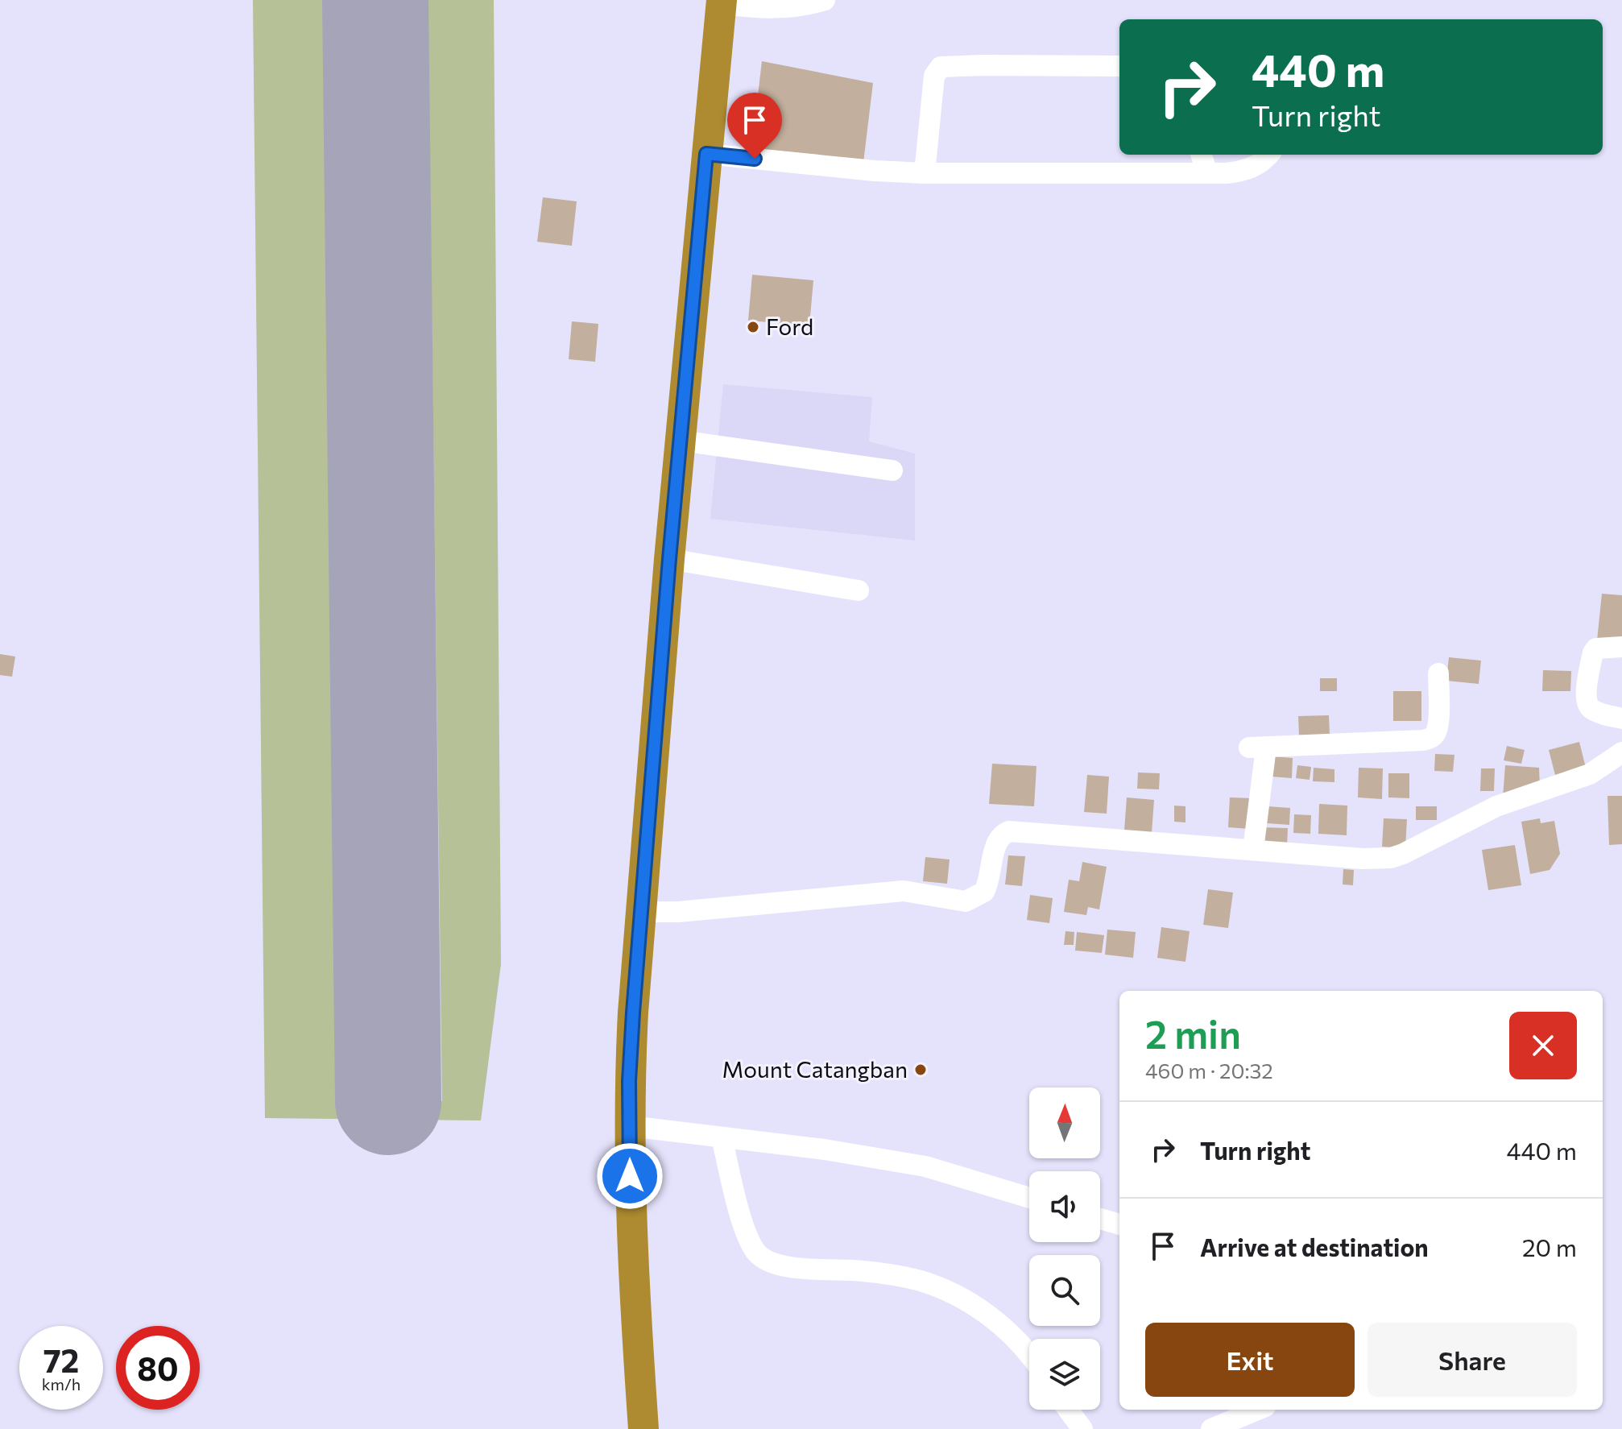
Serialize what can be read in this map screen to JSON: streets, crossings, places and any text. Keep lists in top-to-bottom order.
{
  "places": ["Ford", "Mount Catangban"],
  "north": "top",
  "page": {
    "turn": ["440 m", "Turn right"],
    "heading": ["2 min", "460 m · 20:32"],
    "list": [
      {
        "name": "Turn right",
        "value": "440 m"
      },
      {
        "name": "Arrive at destination",
        "value": "20 m"
      }
    ],
    "buttons": ["Exit", "Share"],
    "speed": "72 km/h",
    "limit": "80"
  }
}
